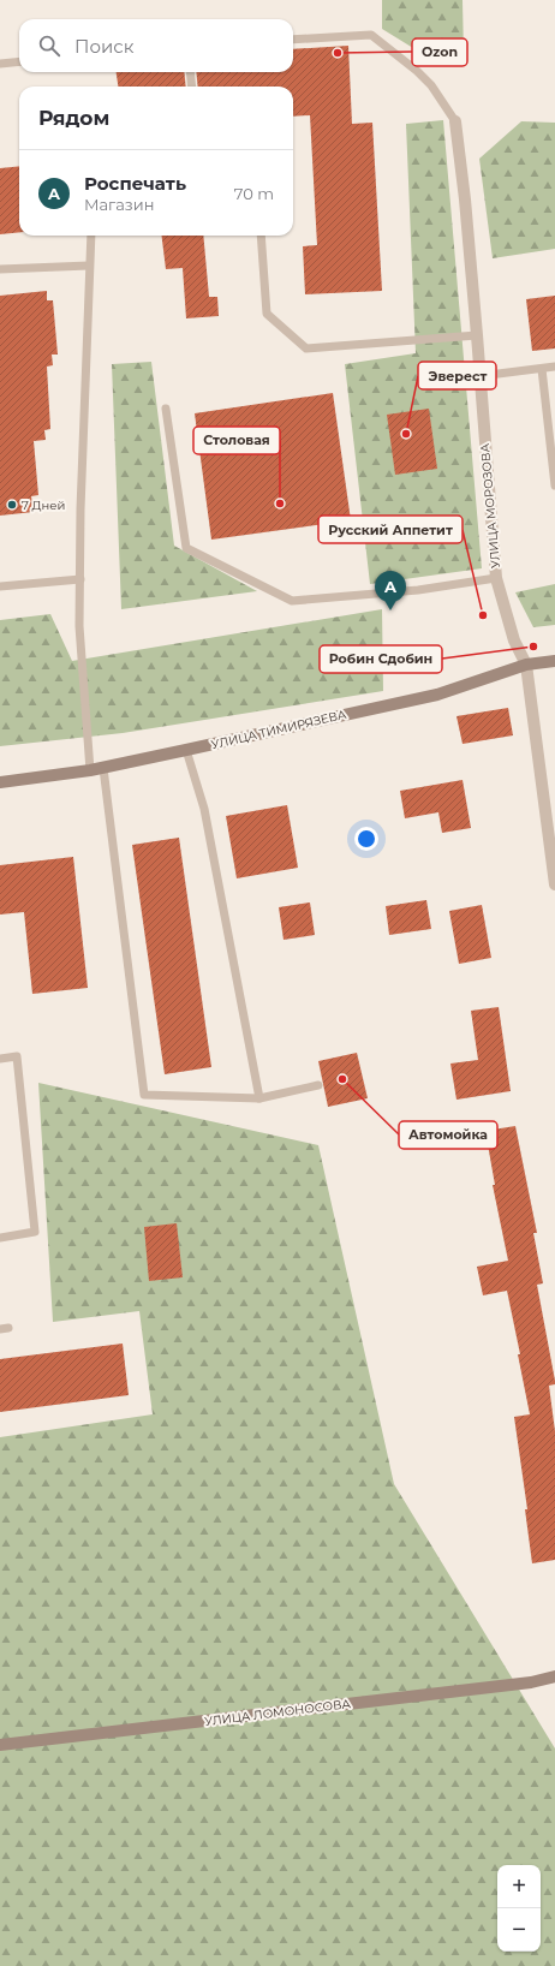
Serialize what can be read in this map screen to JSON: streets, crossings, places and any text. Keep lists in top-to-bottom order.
{
  "streets": {
    "main road": ["УЛИЦА ТИМИРЯЗЕВА", "УЛИЦА ЛОМОНОСОВА"],
    "street": ["УЛИЦА МОРОЗОВА"]
  },
  "crossings": [
    ["УЛИЦА МОРОЗОВА", "УЛИЦА ТИМИРЯЗЕВА"]
  ],
  "places": [
    "Ozon",
    "Эверест",
    "Столовая",
    "7 Дней",
    "Русский Аппетит",
    "Робин Сдобин",
    "Автомойка"
  ],
  "page": {
    "search": "Поиск",
    "heading": "Рядом",
    "list": [
      {
        "mark": "A",
        "name": "Роспечать",
        "note": "Магазин",
        "value": "70 m"
      }
    ],
    "pins": "A",
    "map_buttons": ["+", "−"]
  }
}
